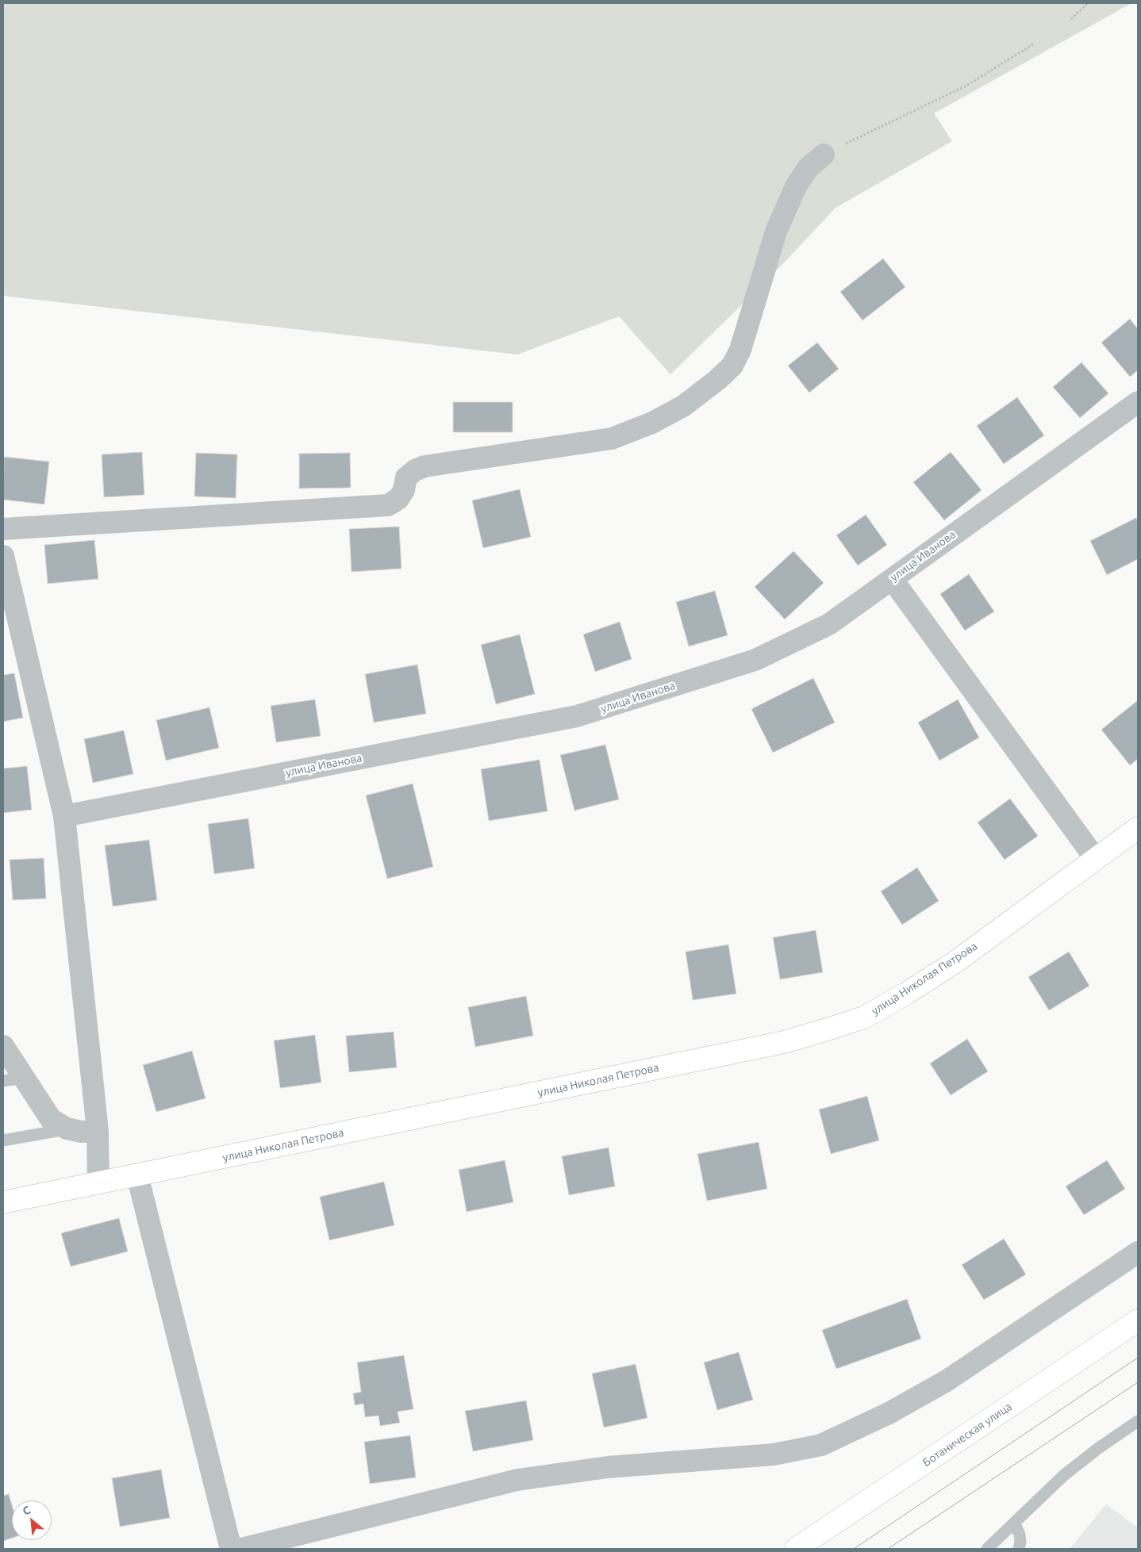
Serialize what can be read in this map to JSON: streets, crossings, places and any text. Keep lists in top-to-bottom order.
{
  "streets": {
    "main road": ["улица Николая Петрова", "Ботаническая улица"],
    "street": ["улица Иванова"]
  },
  "north": "top left"
}
